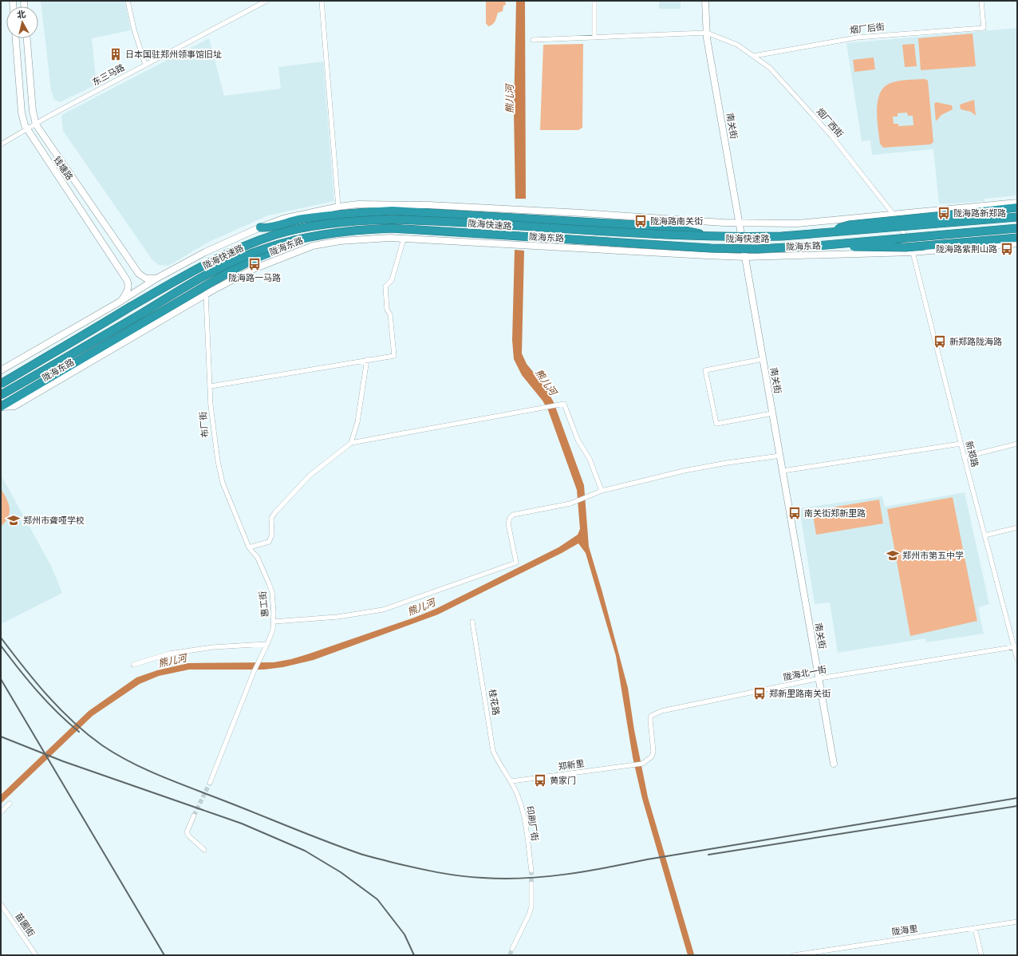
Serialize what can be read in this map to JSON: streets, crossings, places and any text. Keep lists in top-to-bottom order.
{
  "streets": {
    "highway": ["陇海快速路"],
    "street": [
      "烟厂后街",
      "东三马路",
      "烟厂西街",
      "南关街",
      "钱塘路",
      "陇海东路",
      "布厂街",
      "新郑路",
      "惠工街",
      "陇海北一街",
      "桂花路",
      "郑新里",
      "印刷厂街",
      "苗圃街",
      "陇海里"
    ]
  },
  "crossings": [
    ["烟厂后街", "烟厂西街"],
    ["东三马路", "钱塘路"],
    ["烟厂西街", "南关街"],
    ["烟厂西街", "陇海东路"],
    ["烟厂西街", "新郑路"],
    ["南关街", "陇海东路"],
    ["南关街", "陇海北一街"],
    ["陇海东路", "布厂街"],
    ["陇海东路", "新郑路"],
    ["布厂街", "惠工街"],
    ["新郑路", "陇海北一街"],
    ["陇海北一街", "郑新里"],
    ["桂花路", "郑新里"],
    ["桂花路", "印刷厂街"],
    ["郑新里", "印刷厂街"]
  ],
  "water": ["熊儿河"],
  "places": {
    "building": ["日本国驻郑州领事馆旧址"],
    "bus stop": [
      "陇海路新郑路",
      "陇海路南关街",
      "陇海路紫荆山路",
      "陇海路一马路",
      "新郑路陇海路",
      "南关街郑新里路",
      "郑新里路南关街",
      "黄家门"
    ],
    "school or university": ["郑州市聋哑学校", "郑州市第五中学"]
  },
  "north": "top"
}
